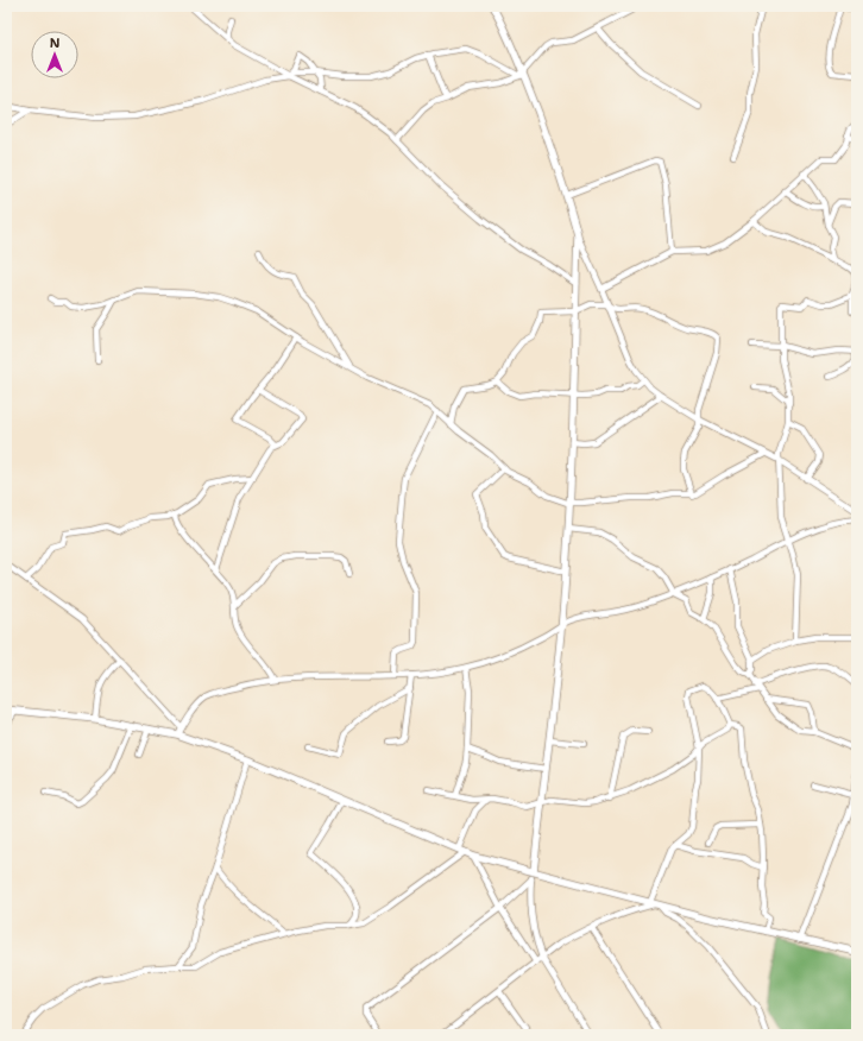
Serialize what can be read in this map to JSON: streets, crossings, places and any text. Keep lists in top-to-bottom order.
{
  "north": "top"
}
